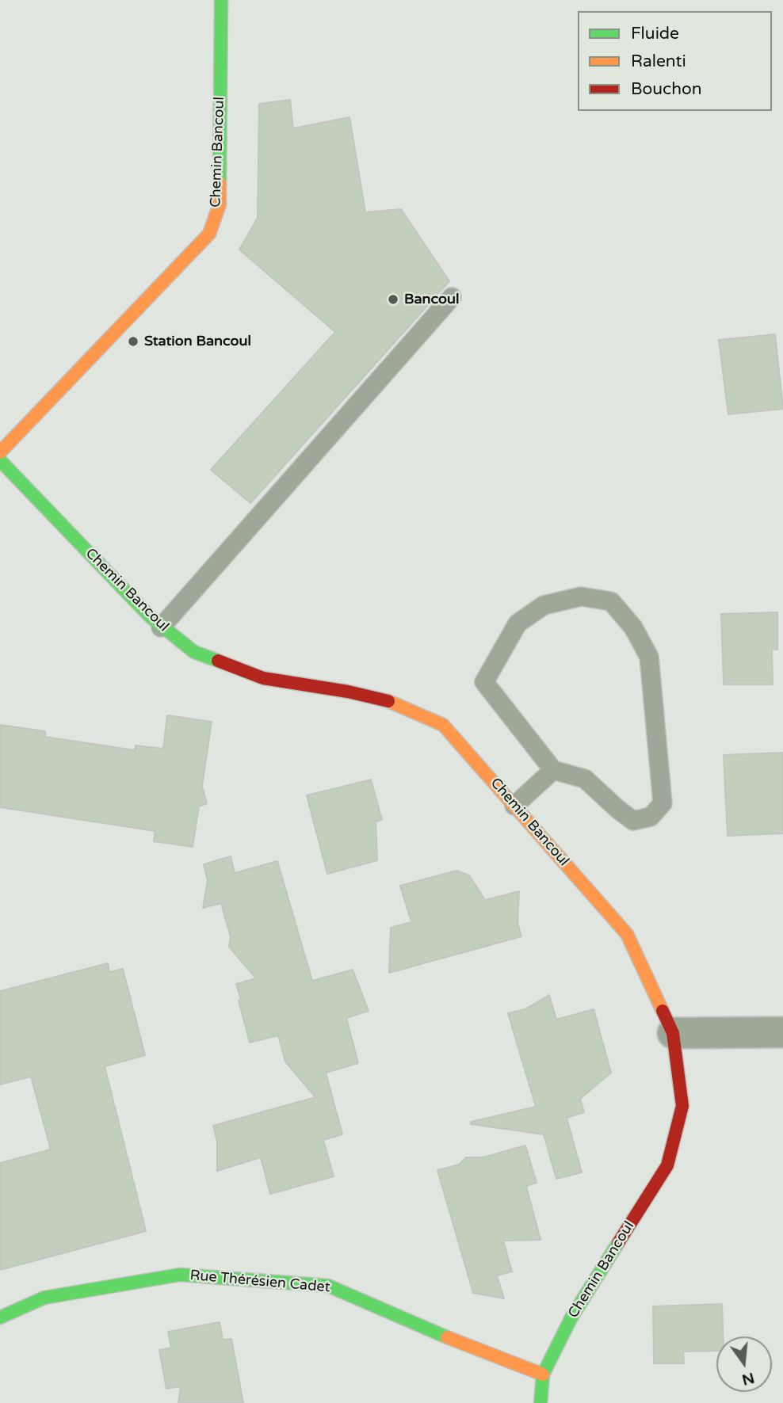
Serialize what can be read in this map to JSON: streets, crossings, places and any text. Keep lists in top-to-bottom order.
{
  "streets": {
    "main road": ["Chemin Bancoul", "Rue Thérésien Cadet"]
  },
  "crossings": [
    ["Chemin Bancoul", "Rue Thérésien Cadet"]
  ],
  "places": ["Bancoul", "Station Bancoul"],
  "legend": ["Fluide", "Ralenti", "Bouchon"],
  "north": "bottom"
}
